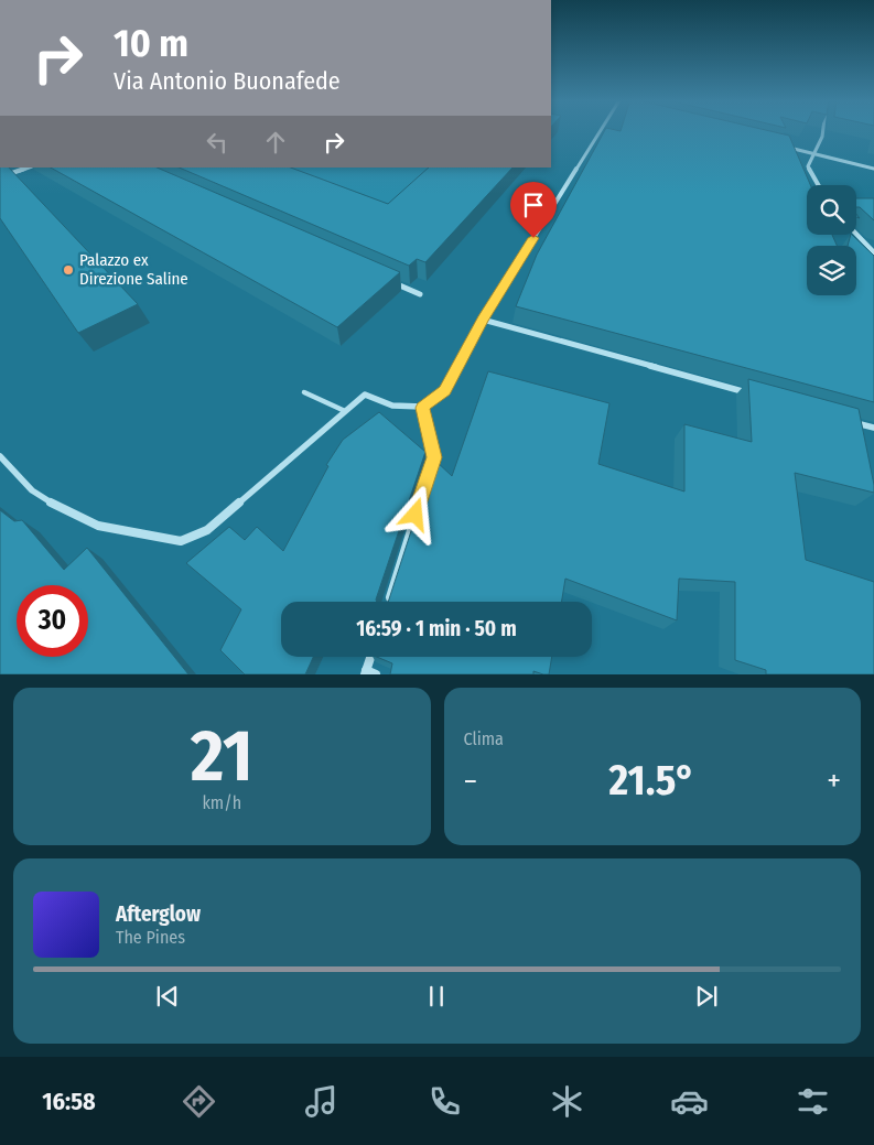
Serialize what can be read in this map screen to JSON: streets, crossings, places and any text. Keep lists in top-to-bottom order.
{
  "places": ["Palazzo ex Direzione Saline"],
  "page": {
    "turn": ["10 m", "Via Antonio Buonafede"],
    "limit": "30",
    "trip": "16:59 · 1 min · 50 m",
    "tile": [
      ["21", "km/h"],
      "Clima"
    ],
    "heat": ["−", "21.5°", "+"],
    "song": ["Afterglow", "The Pines"],
    "tabs": "16:58"
  }
}
